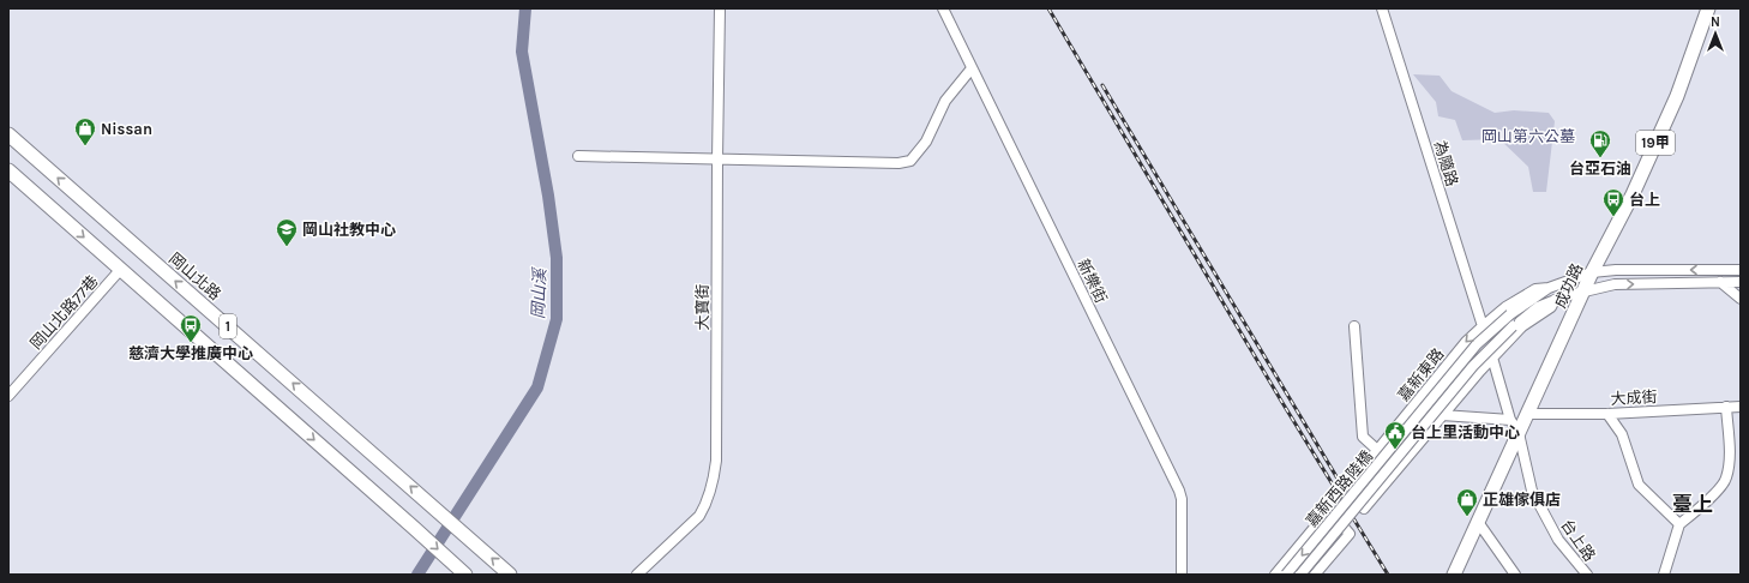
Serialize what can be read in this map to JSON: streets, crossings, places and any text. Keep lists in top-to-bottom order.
{
  "streets": {
    "main road": [
      "19甲",
      "岡山北路",
      "成功路",
      "1"
    ],
    "street": [
      "為隨路",
      "新樂街",
      "大寶街",
      "岡山北路77巷",
      "嘉新東路",
      "大成街",
      "嘉新西路陸橋",
      "台上路"
    ]
  },
  "crossings": [
    ["為隨路", "嘉新東路"],
    ["成功路", "嘉新東路"],
    ["成功路", "大成街"],
    ["成功路", "台上路"],
    ["岡山北路77巷", "1"],
    ["嘉新東路", "嘉新西路陸橋"],
    ["嘉新東路", "台上路"]
  ],
  "districts": ["臺上"],
  "water": ["岡山溪"],
  "parks": ["岡山第六公墓"],
  "places": {
    "shop": ["Nissan", "正雄傢俱店"],
    "fuel station": ["台亞石油"],
    "bus stop": ["台上", "慈濟大學推廣中心"],
    "school or university": ["岡山社教中心"],
    "public building": ["台上里活動中心"]
  },
  "north": "top"
}
